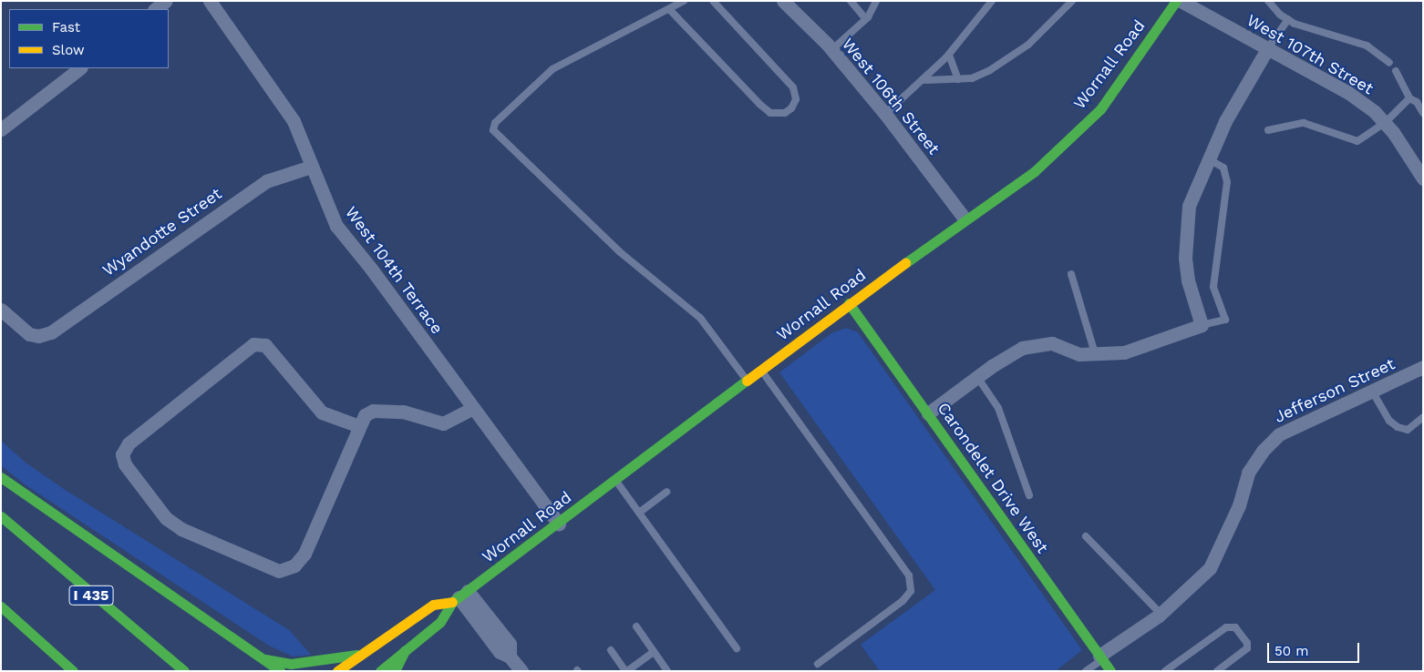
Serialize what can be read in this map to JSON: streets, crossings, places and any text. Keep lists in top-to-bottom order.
{
  "streets": {
    "main road": ["Wornall Road", "Carondelet Drive West", "I 435"],
    "street": [
      "West 107th Street",
      "West 106th Street",
      "Wyandotte Street",
      "West 104th Terrace",
      "Jefferson Street"
    ]
  },
  "crossings": [
    ["Wornall Road", "West 106th Street"],
    ["Wornall Road", "West 104th Terrace"],
    ["Wornall Road", "Carondelet Drive West"],
    ["Wyandotte Street", "West 104th Terrace"],
    ["Jefferson Street", "Carondelet Drive West"]
  ],
  "legend": ["Fast", "Slow"],
  "scale_bar": "50 m"
}
